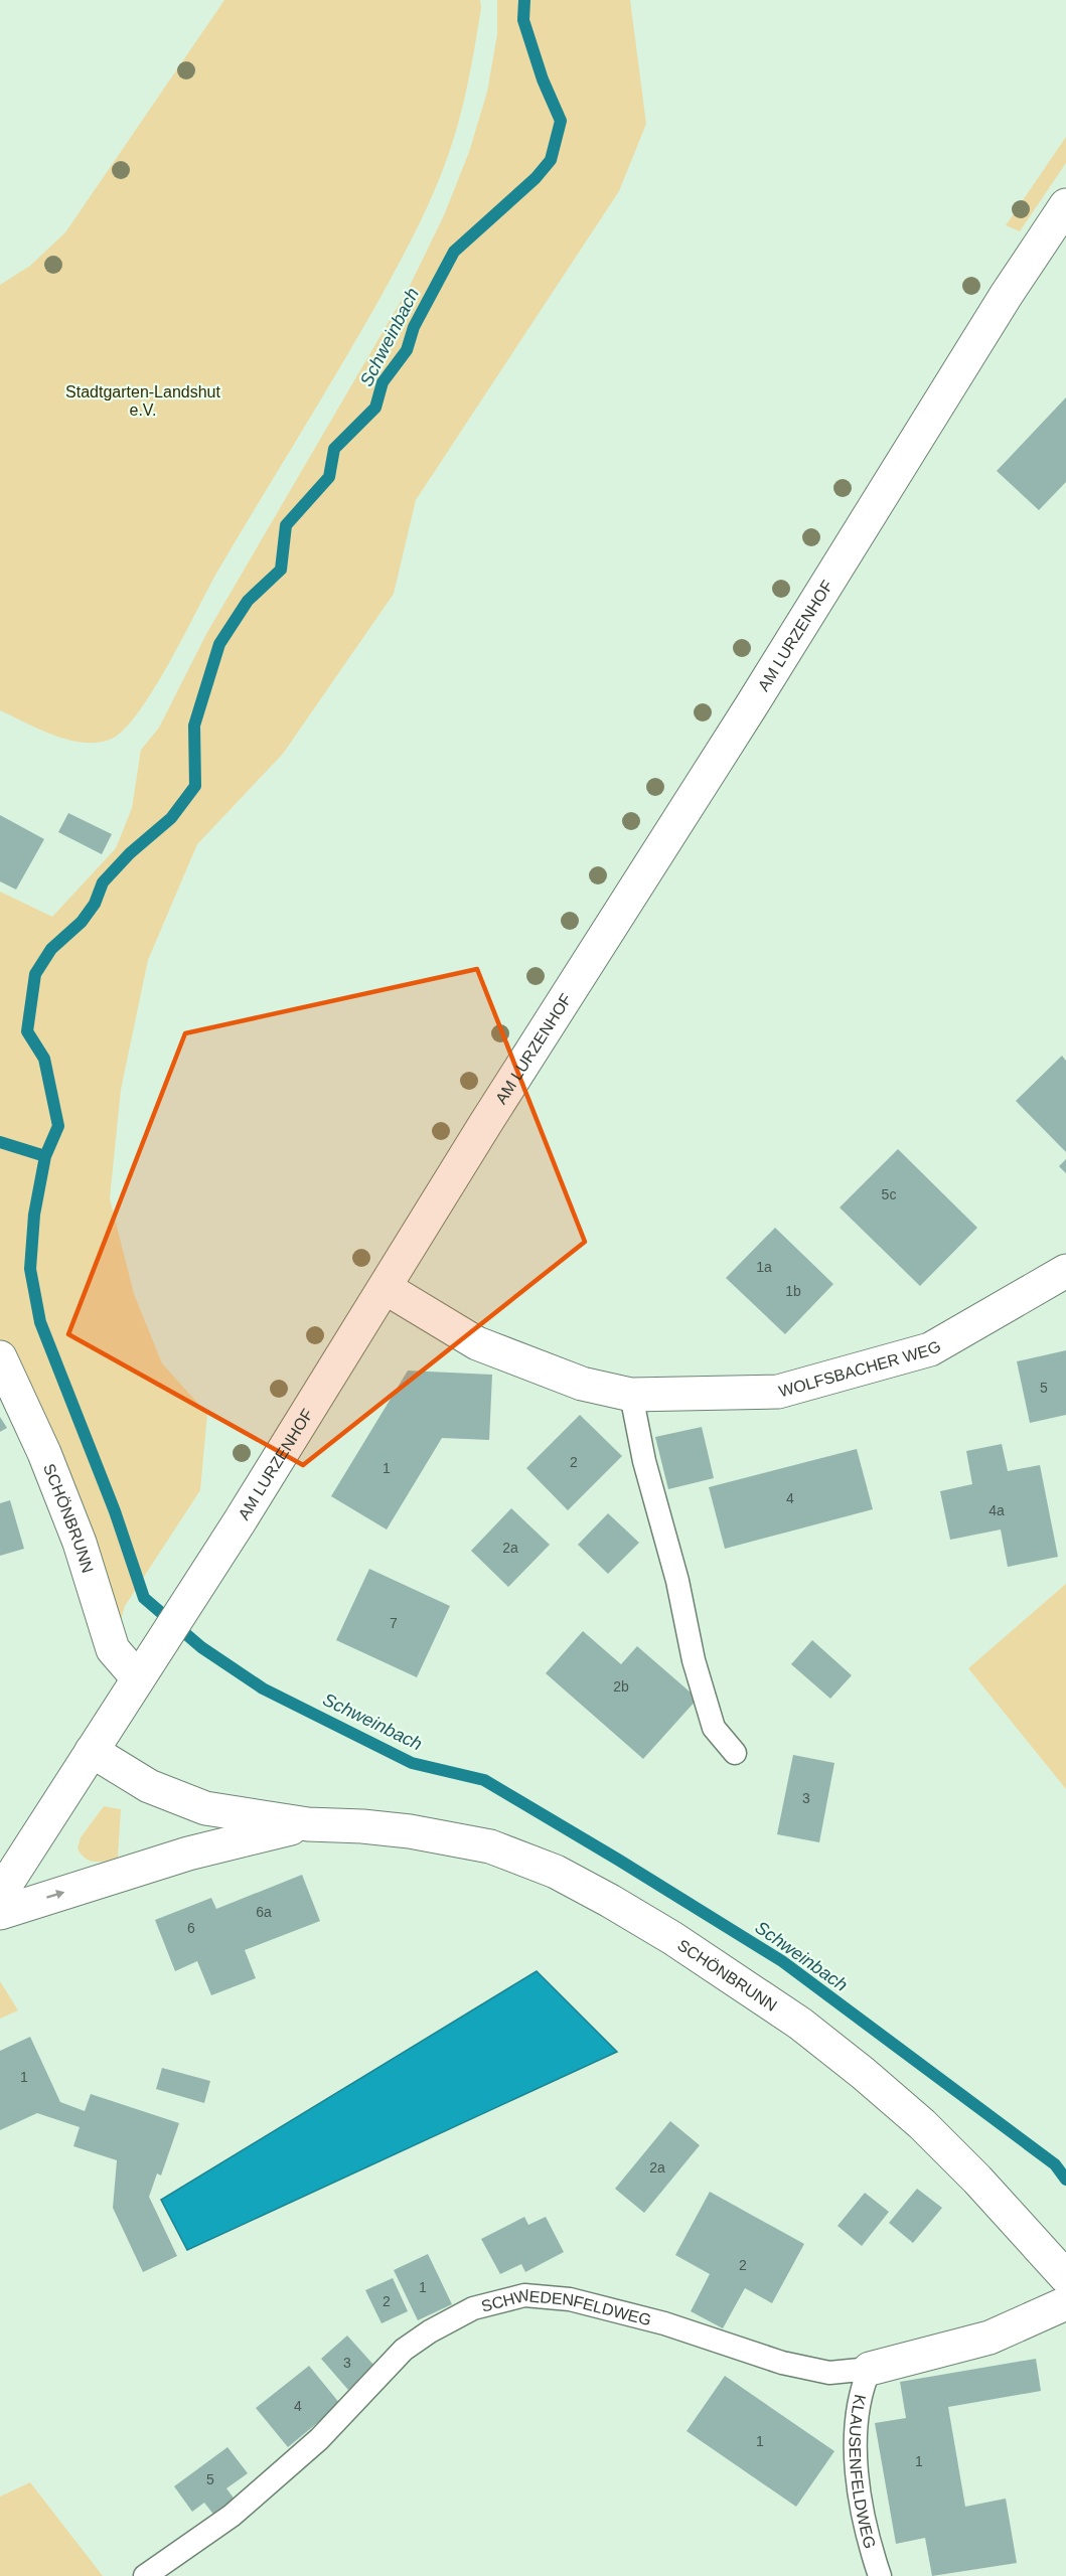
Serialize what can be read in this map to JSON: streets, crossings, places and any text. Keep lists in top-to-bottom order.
{
  "streets": {
    "street": [
      "AM LURZENHOF",
      "WOLFSBACHER WEG",
      "SCHÖNBRUNN",
      "SCHWEDENFELDWEG"
    ],
    "lane": ["KLAUSENFELDWEG"]
  },
  "crossings": [
    ["AM LURZENHOF", "WOLFSBACHER WEG"],
    ["AM LURZENHOF", "SCHÖNBRUNN"],
    ["SCHWEDENFELDWEG", "KLAUSENFELDWEG"]
  ],
  "water": ["Schweinbach"],
  "parks": ["Stadtgarten-Landshut e.V."],
  "house_numbers": [
    "5c",
    "1a",
    "1b",
    "5",
    "2",
    "1",
    "4",
    "4a",
    "2a",
    "7",
    "2b",
    "3",
    "6a",
    "6",
    "1",
    "2a",
    "2",
    "1",
    "2",
    "3",
    "4",
    "1",
    "1",
    "5"
  ]
}
